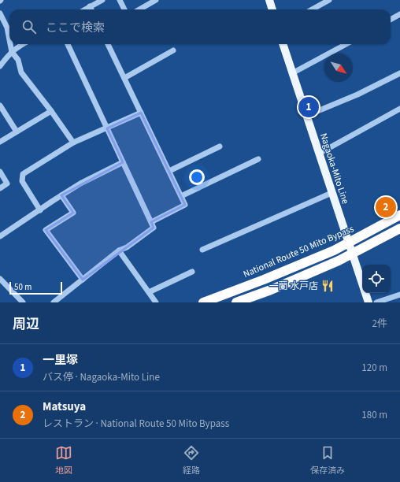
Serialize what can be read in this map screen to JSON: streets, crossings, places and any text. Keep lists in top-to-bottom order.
{
  "streets": {
    "highway": ["National Route 50 Mito Bypass"],
    "main road": ["Nagaoka-Mito Line"]
  },
  "crossings": [
    ["Nagaoka-Mito Line", "National Route 50 Mito Bypass"]
  ],
  "places": {
    "restaurant": ["一蘭 水戸店"]
  },
  "scale_bar": "50 m",
  "north": "bottom right",
  "page": {
    "search": "ここで検索",
    "pins": ["1", "2"],
    "scale": "50 m",
    "heading": ["周辺", "2件"],
    "list": [
      {
        "mark": "1",
        "name": "一里塚",
        "note": "バス停 · Nagaoka-Mito Line",
        "value": "120 m"
      },
      {
        "mark": "2",
        "name": "Matsuya",
        "note": "レストラン · National Route 50 Mito Bypass",
        "value": "180 m"
      }
    ],
    "nav": ["地図", "経路", "保存済み"]
  }
}
